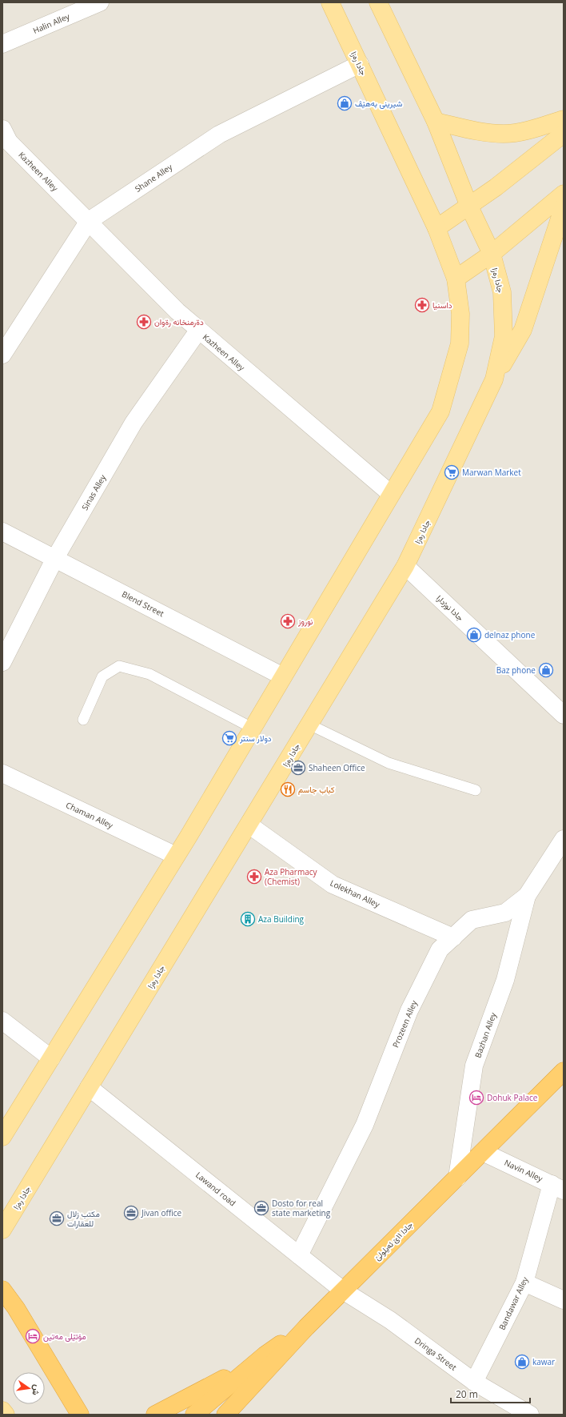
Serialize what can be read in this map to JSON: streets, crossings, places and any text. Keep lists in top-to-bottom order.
{
  "streets": {
    "highway": ["جادا ١١ێ ئه‌یلولێ"],
    "main road": ["جادا ره‌زا"],
    "street": [
      "Halin Alley",
      "Kazheen Alley",
      "Shane Alley",
      "Sinas Alley",
      "Blend Street",
      "جادا نوژدارا",
      "Chaman Alley",
      "Lolekhan Alley",
      "Prozeen Alley",
      "Bazhan Alley",
      "Navin Alley",
      "Lawand road",
      "Bandawar Alley",
      "Dringa Street"
    ]
  },
  "crossings": [
    ["جادا ره‌زا", "Kazheen Alley"],
    ["جادا ره‌زا", "Shane Alley"],
    ["جادا ره‌زا", "جادا نوژدارا"],
    ["جادا ره‌زا", "Lolekhan Alley"],
    ["جادا ره‌زا", "Lawand road"],
    ["Kazheen Alley", "Shane Alley"],
    ["Kazheen Alley", "Sinas Alley"],
    ["Sinas Alley", "Blend Street"],
    ["Lolekhan Alley", "Prozeen Alley"],
    ["Prozeen Alley", "Bazhan Alley"],
    ["Prozeen Alley", "Lawand road"],
    ["Bazhan Alley", "جادا ١١ێ ئه‌یلولێ"],
    ["Navin Alley", "جادا ١١ێ ئه‌یلولێ"],
    ["Navin Alley", "Bandawar Alley"],
    ["Lawand road", "جادا ١١ێ ئه‌یلولێ"],
    ["Lawand road", "Dringa Street"],
    ["جادا ١١ێ ئه‌یلولێ", "Dringa Street"],
    ["Bandawar Alley", "Dringa Street"]
  ],
  "places": {
    "shop": [
      "شیرینی بەهێڤ",
      "delnaz phone",
      "Baz phone",
      "kawar"
    ],
    "pharmacy": [
      "داسنيا",
      "دةرمنخانه رةوان",
      "نوروز",
      "Aza Pharmacy (Chemist)"
    ],
    "supermarket": ["Marwan Market", "دولار سنتر"],
    "office": [
      "Shaheen Office",
      "Dosto for real state marketing",
      "Jivan office",
      "مكتب زلال للعقارات"
    ],
    "restaurant": ["كباب جاسم"],
    "building": ["Aza Building"],
    "hotel": ["Dohuk Palace", "مۆتێلی مەتین"]
  },
  "scale_bar": "20 m",
  "north": "right"
}
